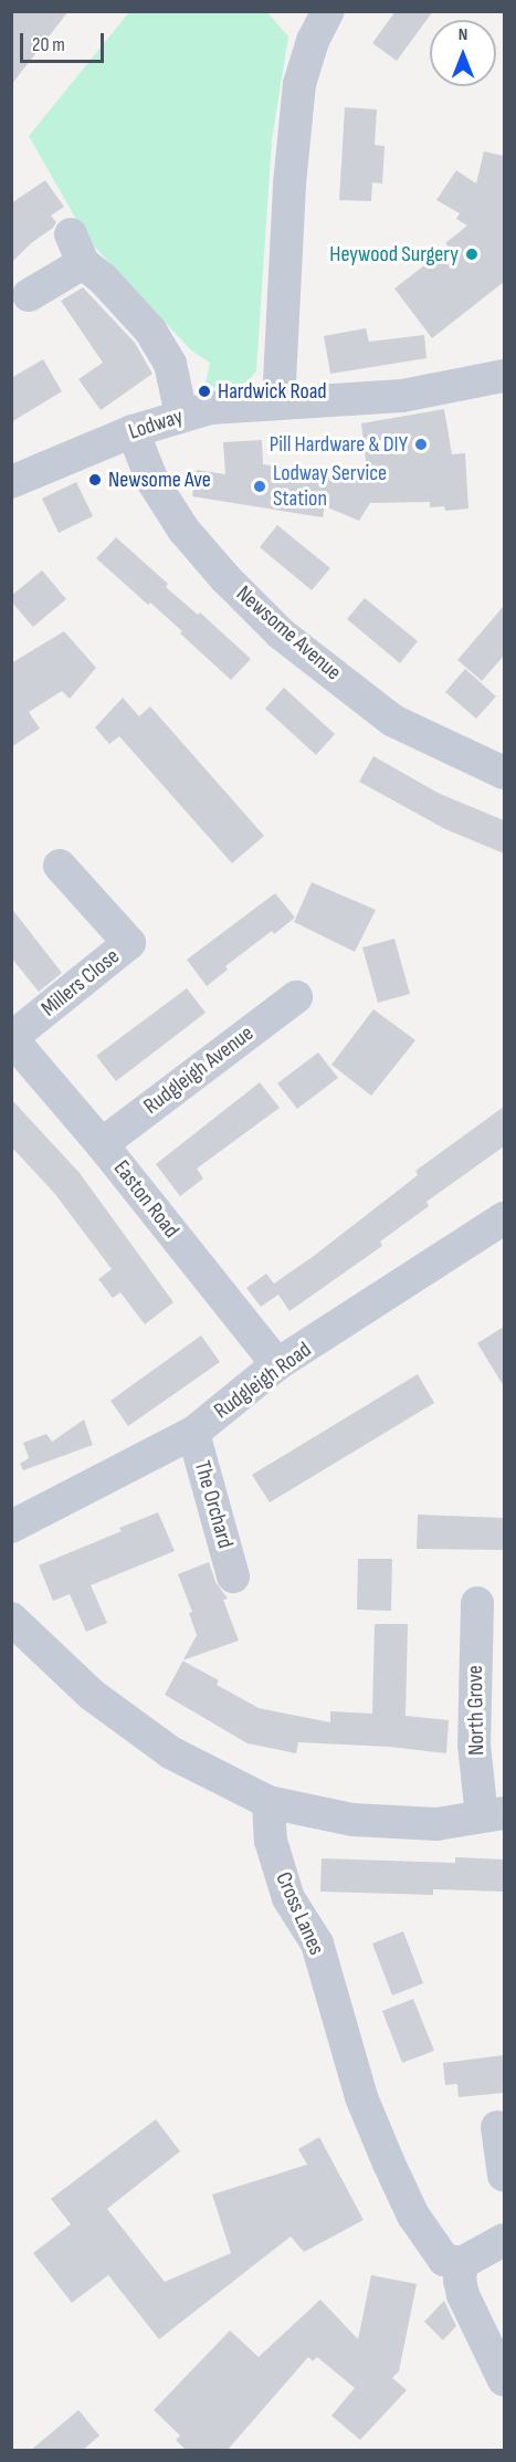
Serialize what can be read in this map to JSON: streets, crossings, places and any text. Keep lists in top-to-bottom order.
{
  "streets": {
    "street": [
      "Lodway",
      "Newsome Avenue",
      "Millers Close",
      "Rudgleigh Avenue",
      "Easton Road",
      "Rudgleigh Road",
      "The Orchard",
      "North Grove",
      "Cross Lanes"
    ]
  },
  "crossings": [
    ["Lodway", "Newsome Avenue"],
    ["Millers Close", "Easton Road"],
    ["Rudgleigh Avenue", "Easton Road"],
    ["Easton Road", "Rudgleigh Road"],
    ["Rudgleigh Road", "The Orchard"]
  ],
  "places": [
    "Heywood Surgery",
    "Hardwick Road",
    "Pill Hardware & DIY",
    "Newsome Ave",
    "Lodway Service Station"
  ],
  "scale_bar": "20 m",
  "north": "top"
}
